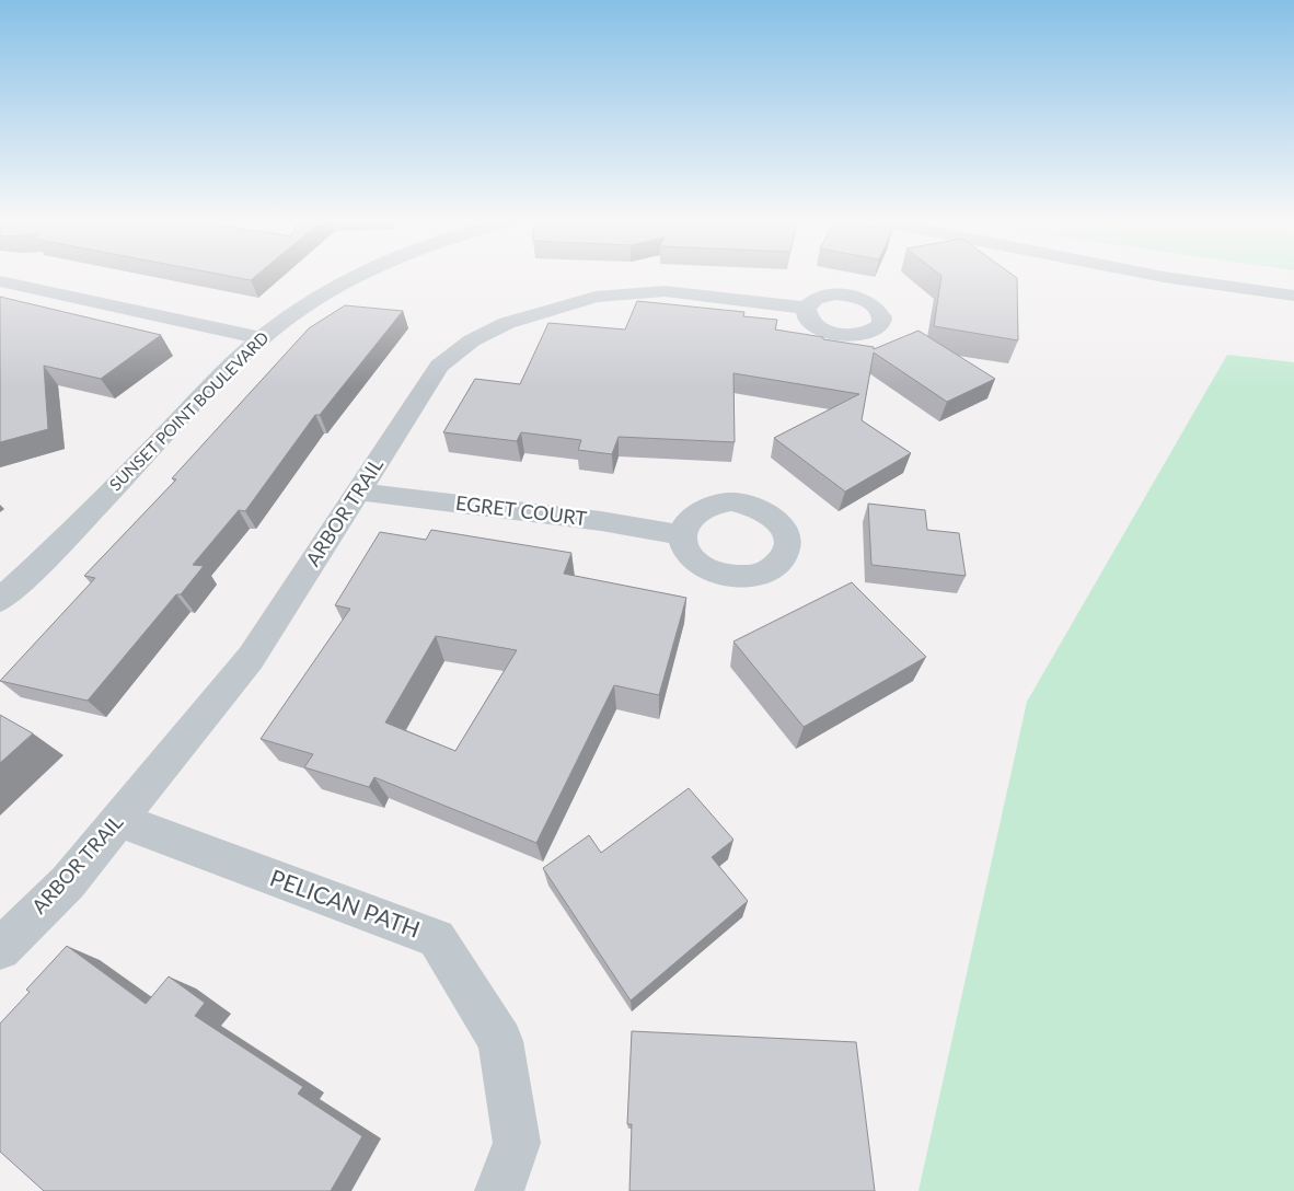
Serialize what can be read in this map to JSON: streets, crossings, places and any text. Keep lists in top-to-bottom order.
{
  "streets": {
    "street": [
      "SUNSET POINT BOULEVARD",
      "EGRET COURT",
      "ARBOR TRAIL",
      "PELICAN PATH"
    ]
  },
  "crossings": [
    ["EGRET COURT", "ARBOR TRAIL"],
    ["ARBOR TRAIL", "PELICAN PATH"]
  ]
}
